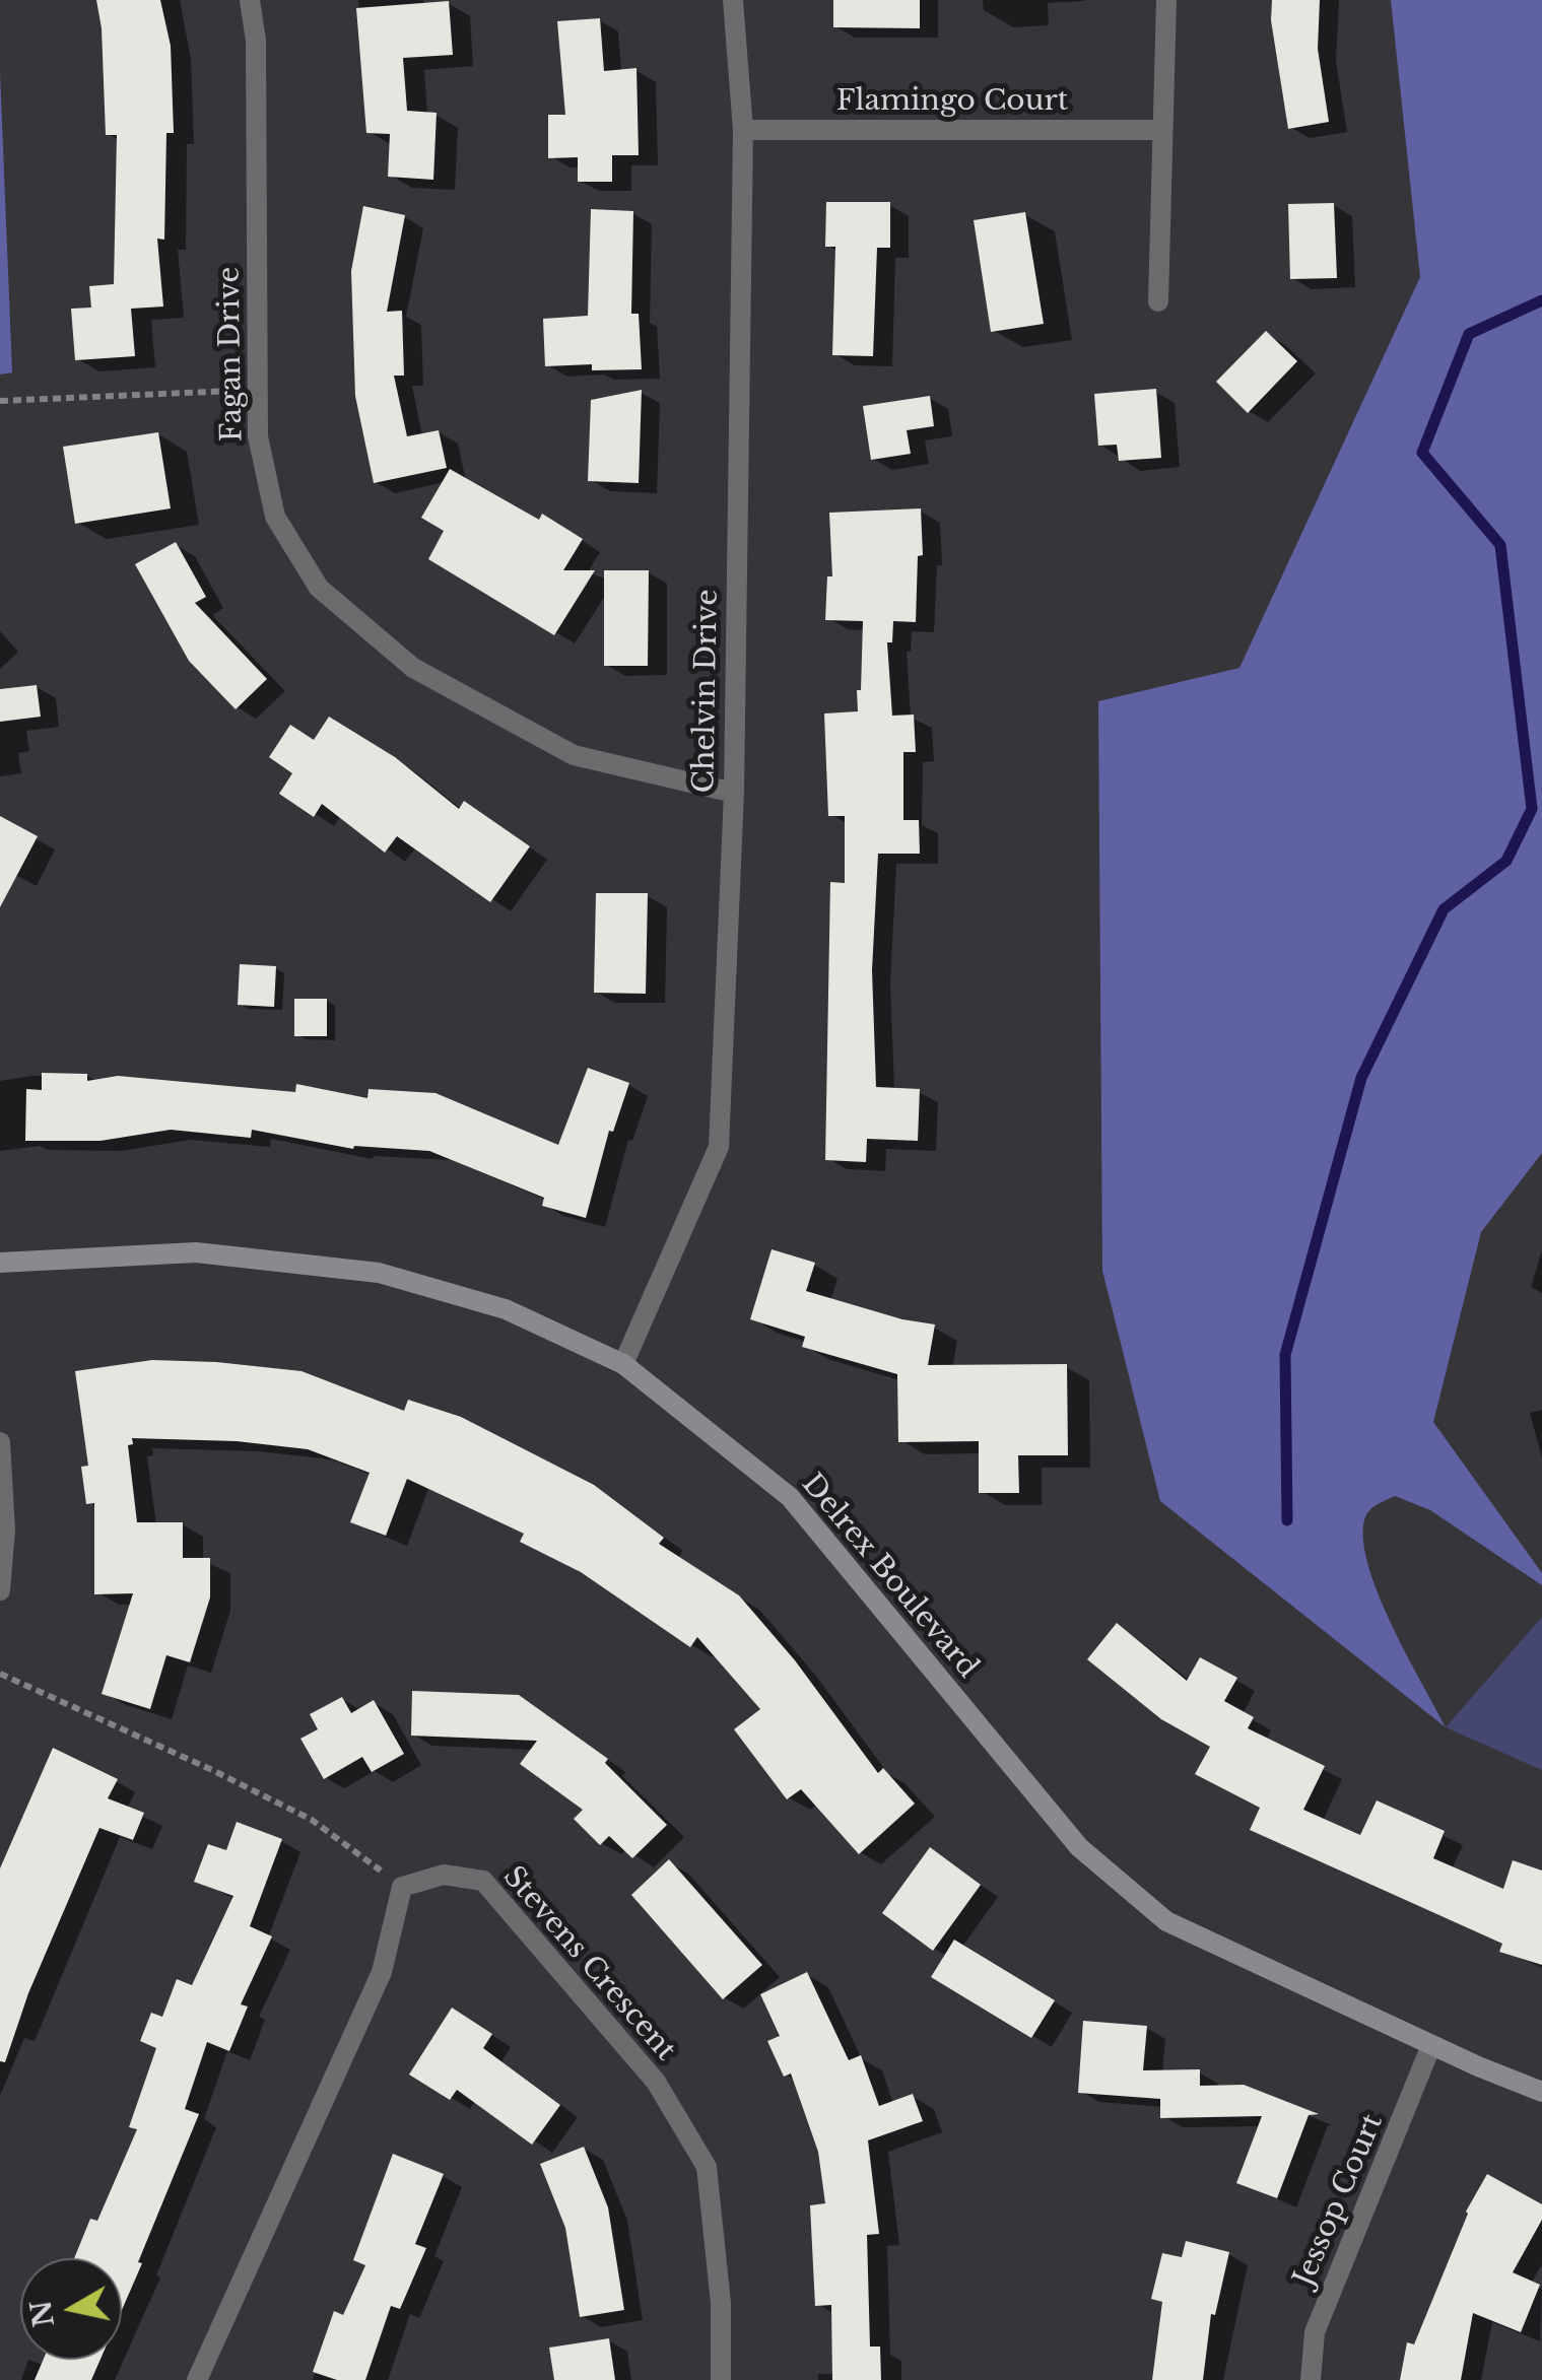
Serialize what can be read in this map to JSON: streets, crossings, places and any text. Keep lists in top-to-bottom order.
{
  "streets": {
    "street": [
      "Flamingo Court",
      "Fagan Drive",
      "Chelvin Drive",
      "Delrex Boulevard",
      "Stevens Crescent",
      "Jessop Court"
    ]
  },
  "crossings": [
    ["Flamingo Court", "Chelvin Drive"],
    ["Fagan Drive", "Chelvin Drive"],
    ["Chelvin Drive", "Delrex Boulevard"],
    ["Delrex Boulevard", "Jessop Court"]
  ],
  "north": "left"
}
